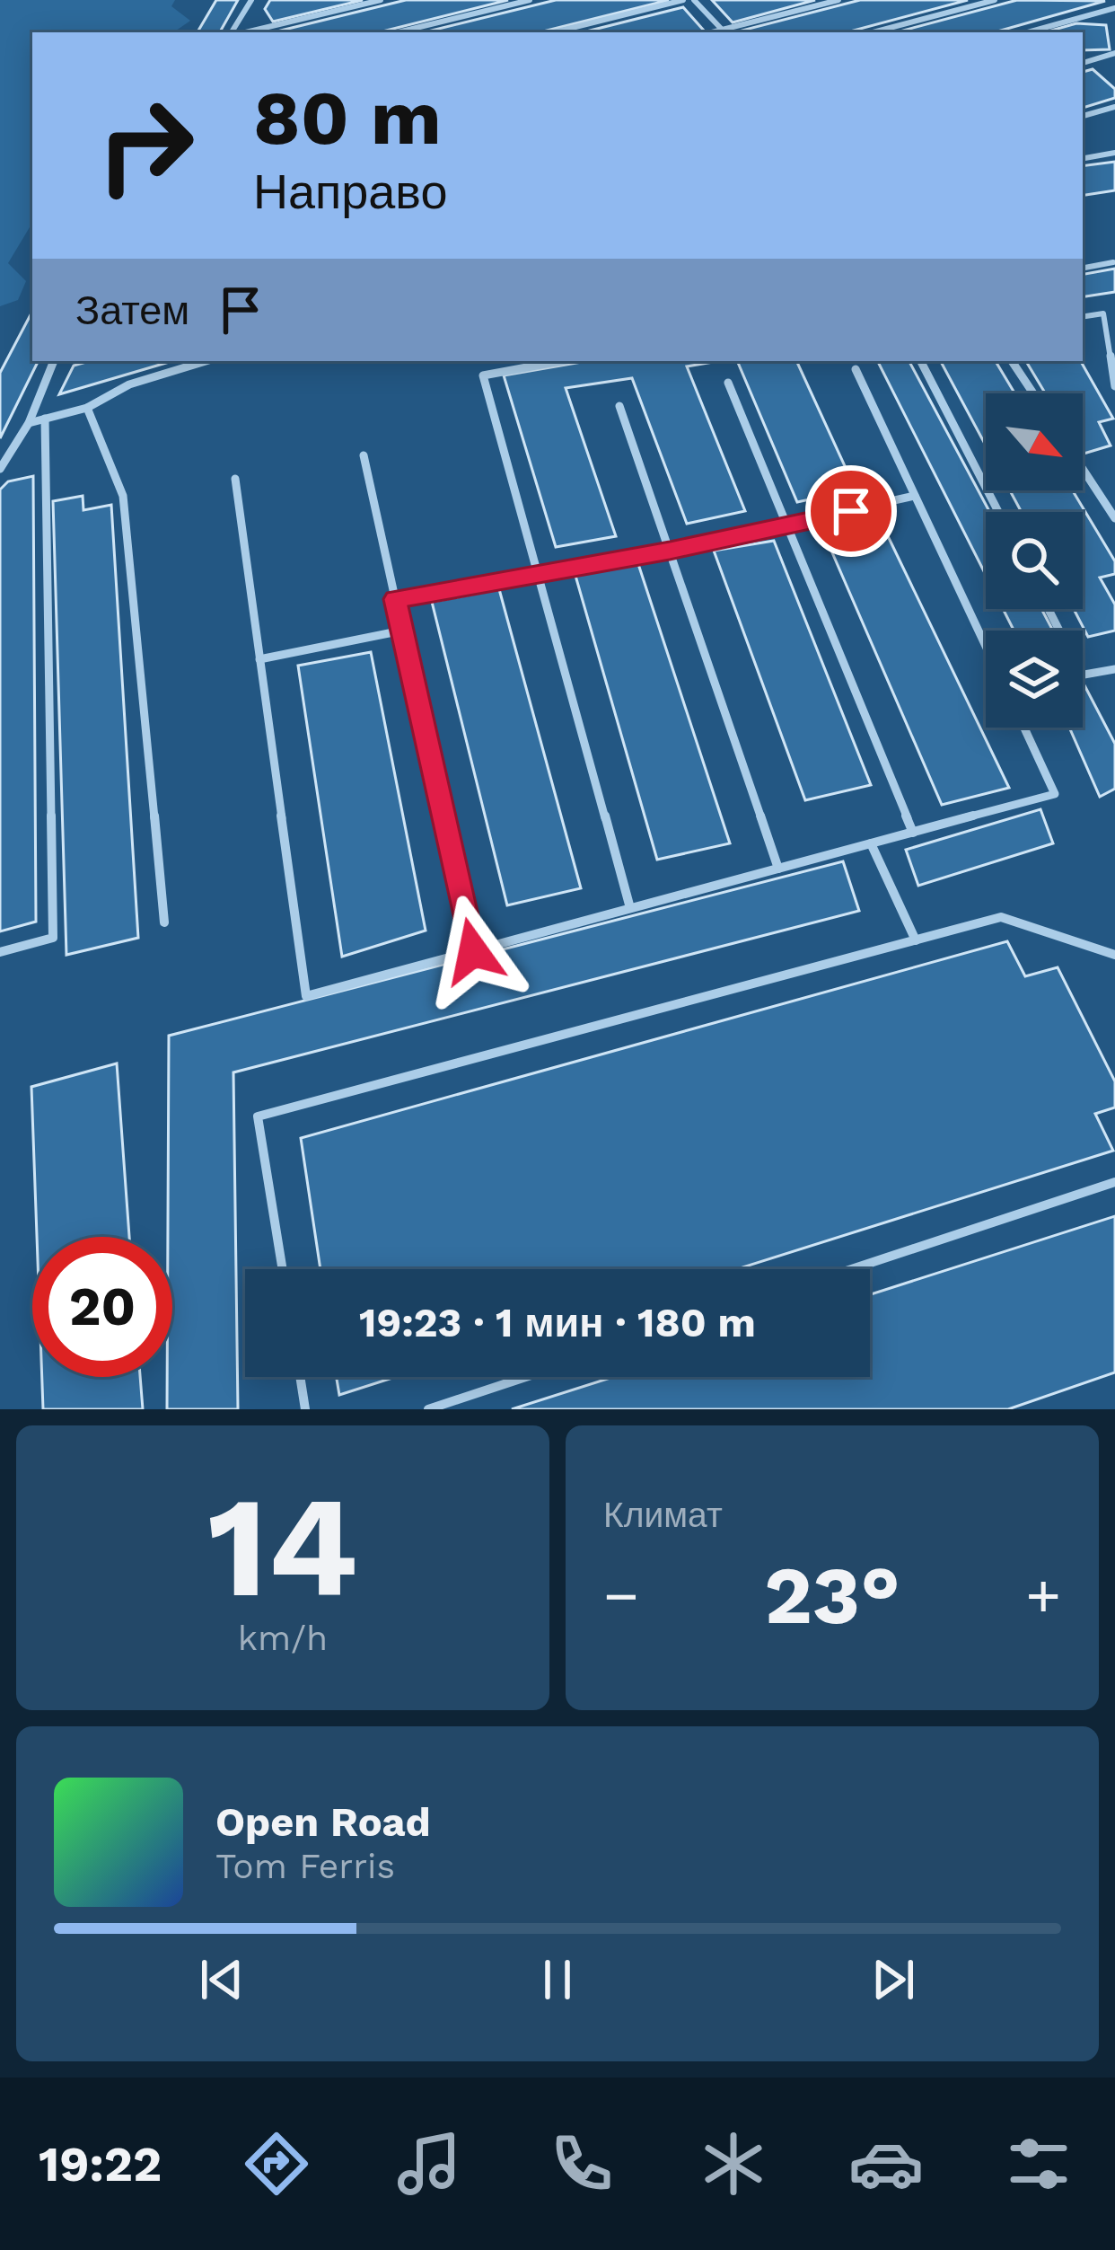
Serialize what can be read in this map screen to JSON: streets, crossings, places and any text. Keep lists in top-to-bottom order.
{
  "north": "bottom right",
  "page": {
    "turn": ["80 m", "Направо"],
    "then": "Затем",
    "limit": "20",
    "trip": "19:23 · 1 мин · 180 m",
    "tile": [
      ["14", "km/h"],
      "Климат"
    ],
    "heat": ["−", "23°", "+"],
    "song": ["Open Road", "Tom Ferris"],
    "tabs": "19:22"
  }
}
